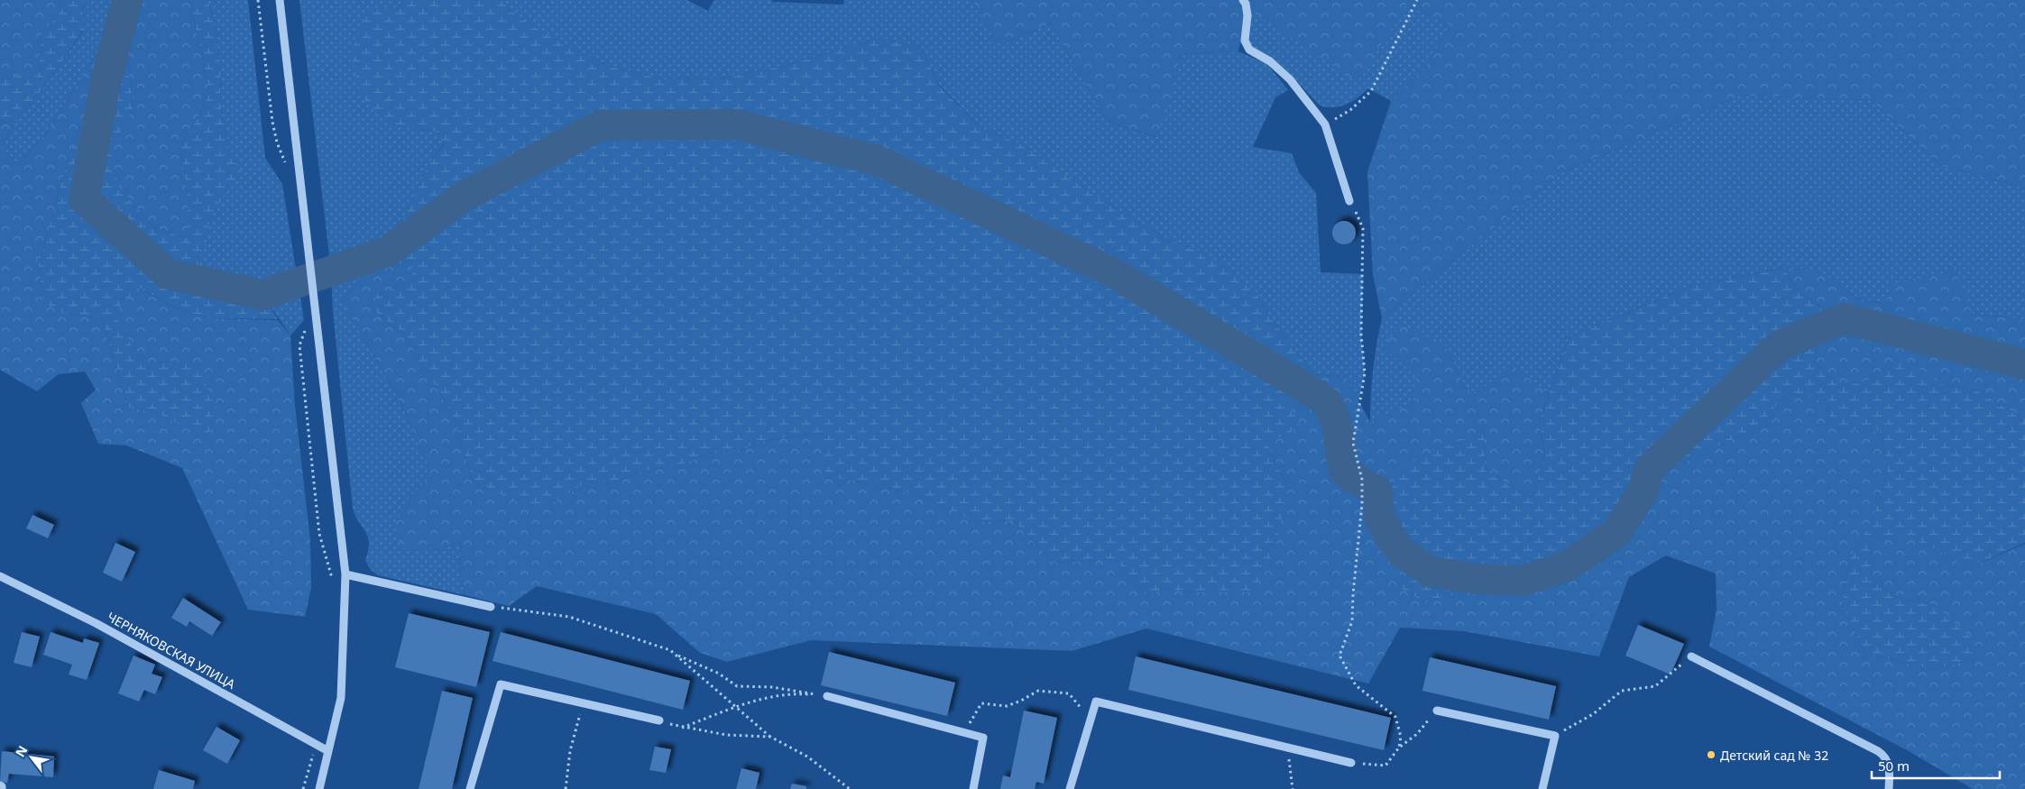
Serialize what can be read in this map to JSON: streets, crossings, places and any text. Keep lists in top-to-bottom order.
{
  "streets": {
    "street": ["ЧЕРНЯКОВСКАЯ УЛИЦА"]
  },
  "places": ["Детский сад № 32"],
  "scale_bar": "50 m",
  "north": "top left"
}
